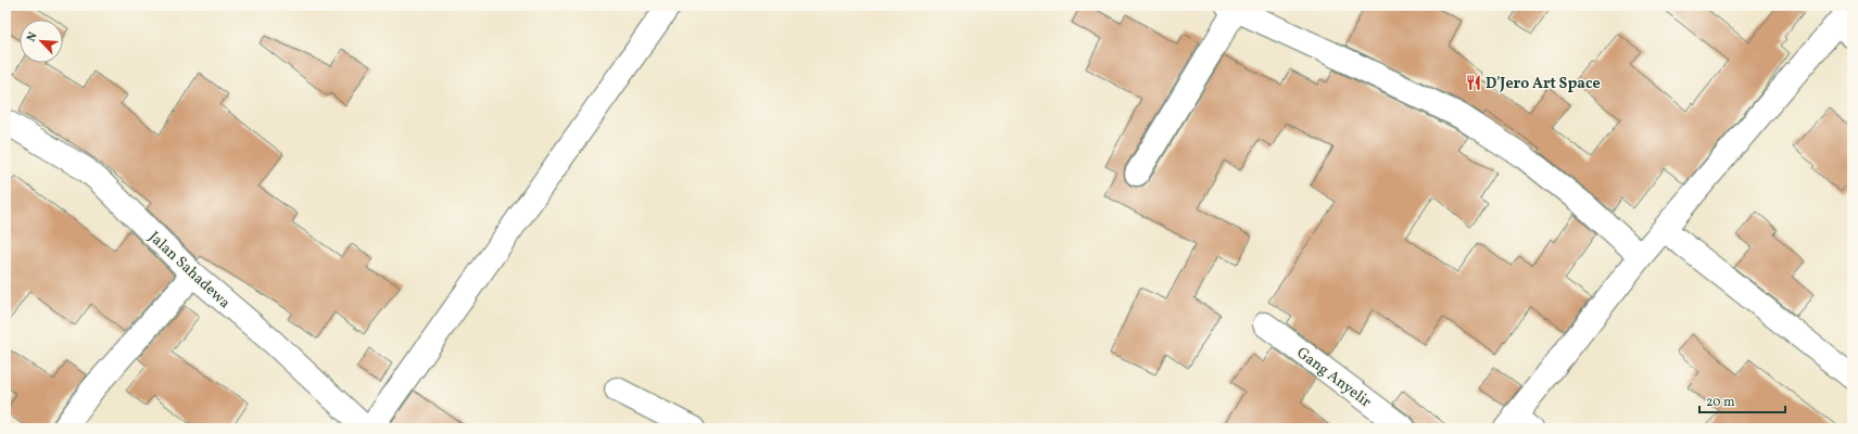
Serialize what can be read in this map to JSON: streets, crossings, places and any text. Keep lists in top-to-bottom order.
{
  "streets": {
    "street": ["Jalan Sahadewa", "Gang Anyelir"]
  },
  "places": {
    "restaurant": ["D'Jero Art Space"]
  },
  "scale_bar": "20 m",
  "north": "top left"
}
